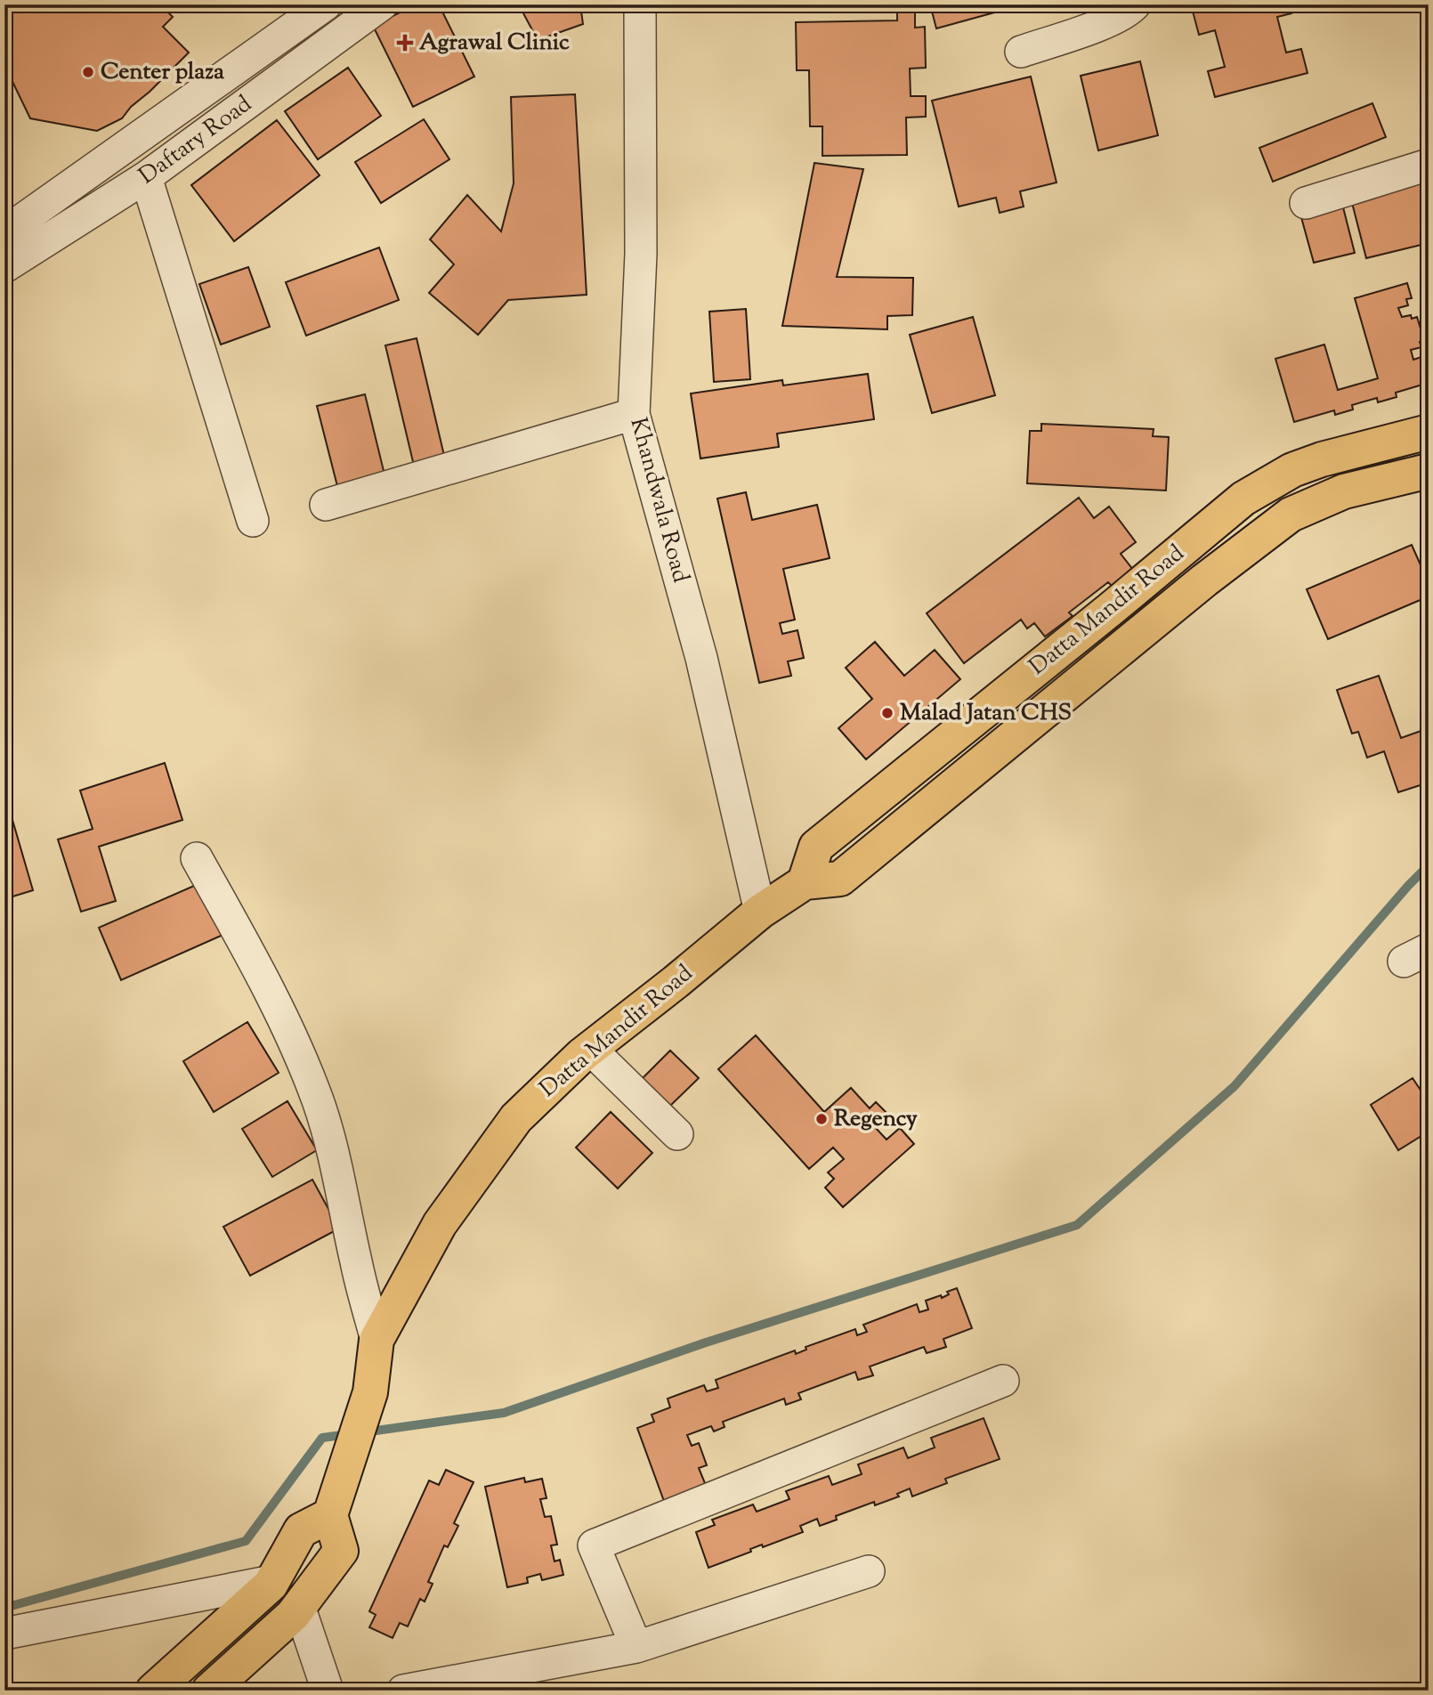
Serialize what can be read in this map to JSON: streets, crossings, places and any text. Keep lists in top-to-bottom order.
{
  "streets": {
    "main road": ["Datta Mandir Road"],
    "street": ["Daftary Road", "Khandwala Road"]
  },
  "crossings": [
    ["Khandwala Road", "Datta Mandir Road"]
  ],
  "places": {
    "health": ["Agrawal Clinic"],
    "other": ["Center plaza", "Malad Jatan CHS", "Regency"]
  }
}
